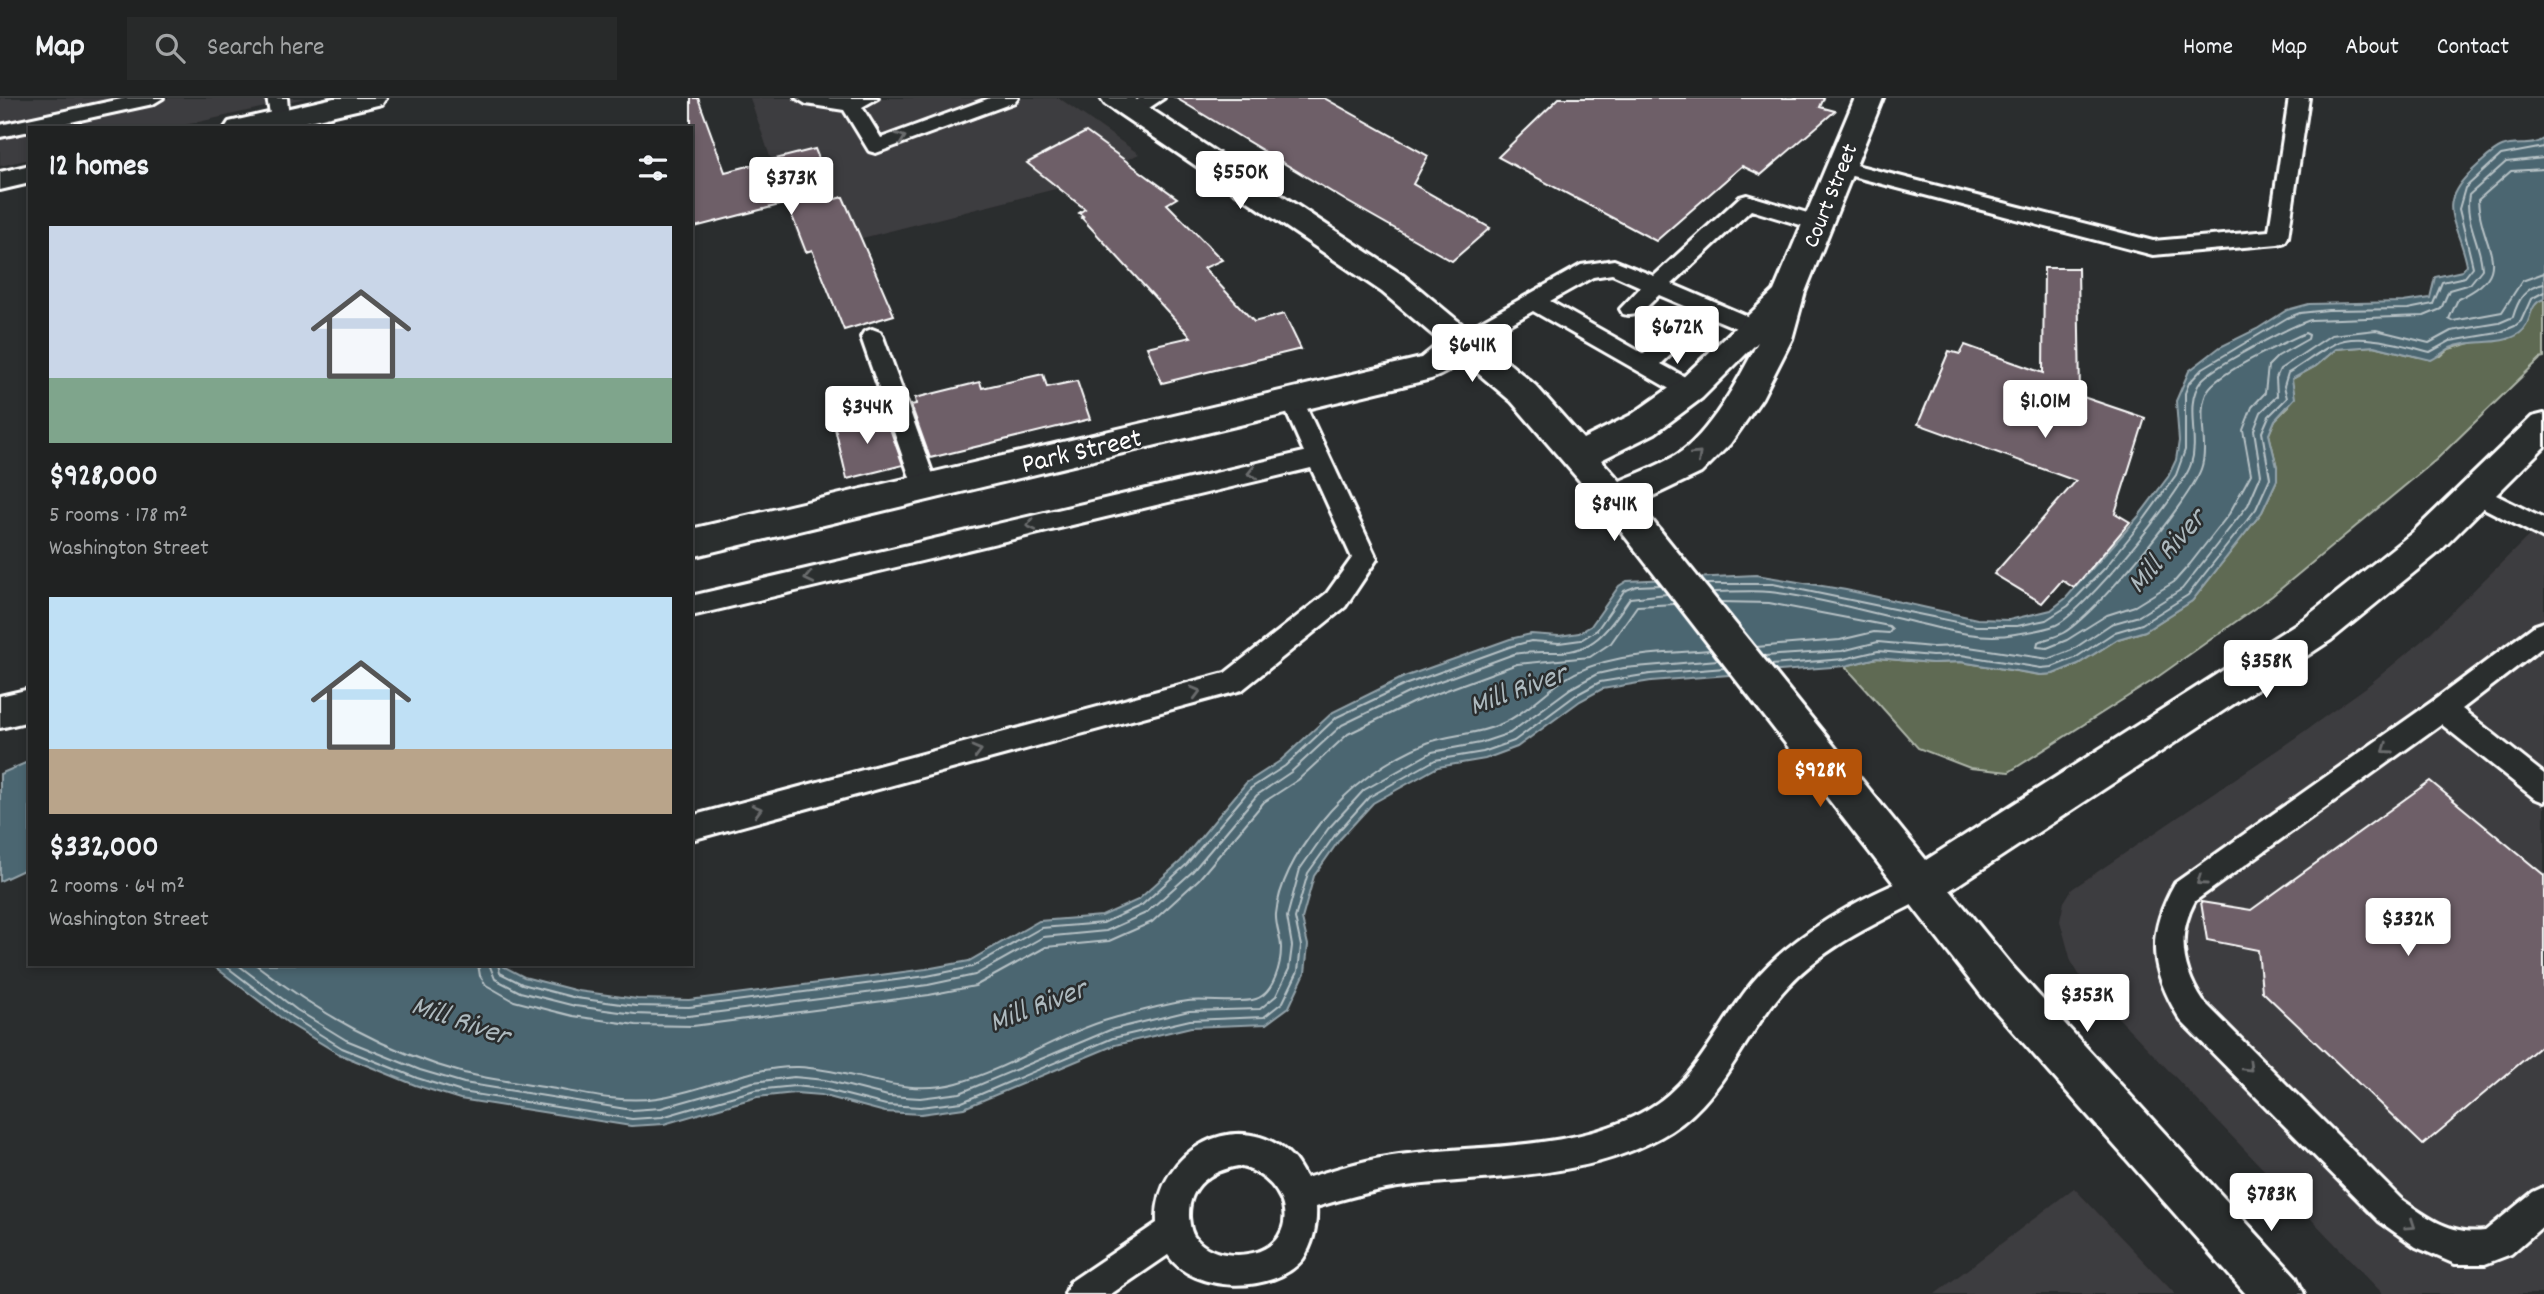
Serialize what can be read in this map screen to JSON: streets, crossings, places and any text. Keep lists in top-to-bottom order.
{
  "streets": {
    "main road": ["Court Street", "Park Street"]
  },
  "water": ["Mill River"],
  "page": {
    "header": "Map",
    "search": "Search here",
    "nav": [
      "Home",
      "Map",
      "About",
      "Contact"
    ],
    "heading": "12 homes",
    "price": [
      "$550K",
      "$373K",
      "$672K",
      "$641K",
      "$1.01M",
      "$344K",
      "$841K",
      "$358K",
      "$928K",
      "$332K",
      "$353K",
      "$783K"
    ],
    "list": [
      {
        "name": "$928,000",
        "note": "5 rooms · 178 m² · Washington Street"
      },
      {
        "name": "$332,000",
        "note": "2 rooms · 64 m² · Washington Street"
      }
    ]
  }
}
